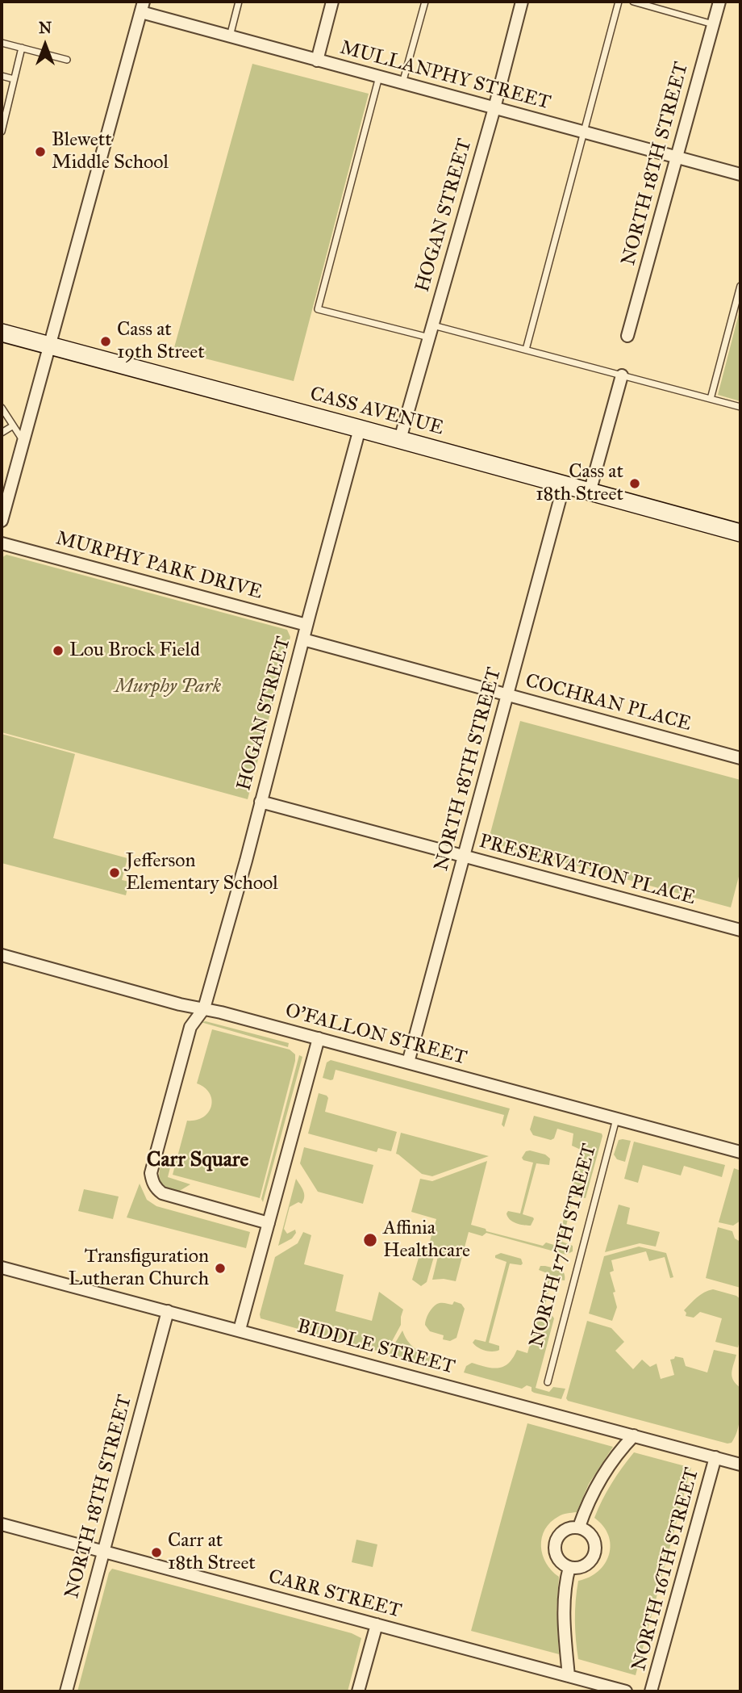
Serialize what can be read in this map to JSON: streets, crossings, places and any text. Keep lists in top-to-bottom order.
{
  "streets": {
    "main road": ["CASS AVENUE"],
    "street": [
      "MULLANPHY STREET",
      "NORTH 18TH STREET",
      "HOGAN STREET",
      "MURPHY PARK DRIVE",
      "COCHRAN PLACE",
      "PRESERVATION PLACE",
      "O'FALLON STREET",
      "BIDDLE STREET",
      "NORTH 16TH STREET",
      "CARR STREET"
    ],
    "lane": ["NORTH 17TH STREET"]
  },
  "crossings": [
    ["MULLANPHY STREET", "NORTH 18TH STREET"],
    ["MULLANPHY STREET", "HOGAN STREET"],
    ["NORTH 18TH STREET", "CASS AVENUE"],
    ["NORTH 18TH STREET", "COCHRAN PLACE"],
    ["NORTH 18TH STREET", "PRESERVATION PLACE"],
    ["NORTH 18TH STREET", "O'FALLON STREET"],
    ["NORTH 18TH STREET", "BIDDLE STREET"],
    ["NORTH 18TH STREET", "CARR STREET"],
    ["HOGAN STREET", "CASS AVENUE"],
    ["HOGAN STREET", "MURPHY PARK DRIVE"],
    ["HOGAN STREET", "COCHRAN PLACE"],
    ["HOGAN STREET", "PRESERVATION PLACE"],
    ["HOGAN STREET", "O'FALLON STREET"],
    ["O'FALLON STREET", "NORTH 17TH STREET"],
    ["BIDDLE STREET", "NORTH 16TH STREET"]
  ],
  "districts": ["Carr Square"],
  "parks": ["Murphy Park"],
  "places": [
    "Blewett Middle School",
    "Cass at 19th Street",
    "Cass at 18th Street",
    "Lou Brock Field",
    "Jefferson Elementary School",
    "Affinia Healthcare",
    "Transfiguration Lutheran Church",
    "Carr at 18th Street"
  ],
  "north": "top"
}
